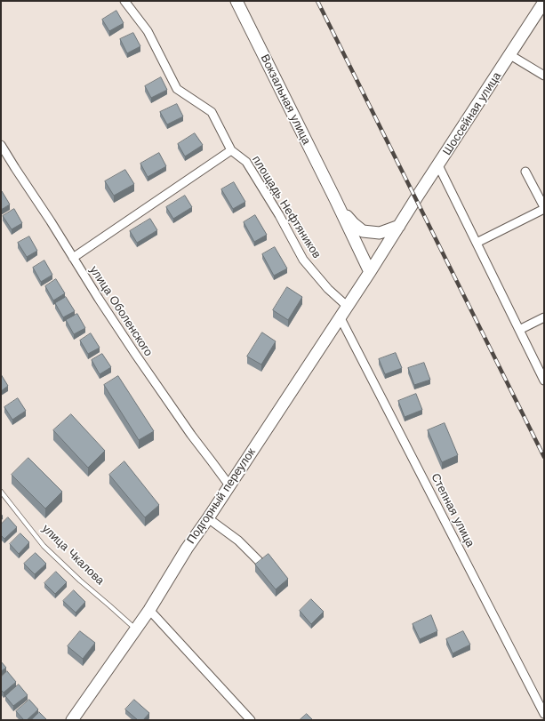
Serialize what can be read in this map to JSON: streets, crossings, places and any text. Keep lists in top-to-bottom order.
{
  "streets": {
    "main road": ["Вокзальная улица", "Шоссейная улица", "Подгорный переулок"],
    "street": ["площадь Нефтяников", "улица Оболенского", "Степная улица"],
    "lane": ["улица Чкалова"]
  },
  "crossings": [
    ["Шоссейная улица", "Подгорный переулок"],
    ["площадь Нефтяников", "Подгорный переулок"],
    ["улица Оболенского", "Подгорный переулок"],
    ["Подгорный переулок", "Степная улица"],
    ["Подгорный переулок", "улица Чкалова"]
  ]
}
